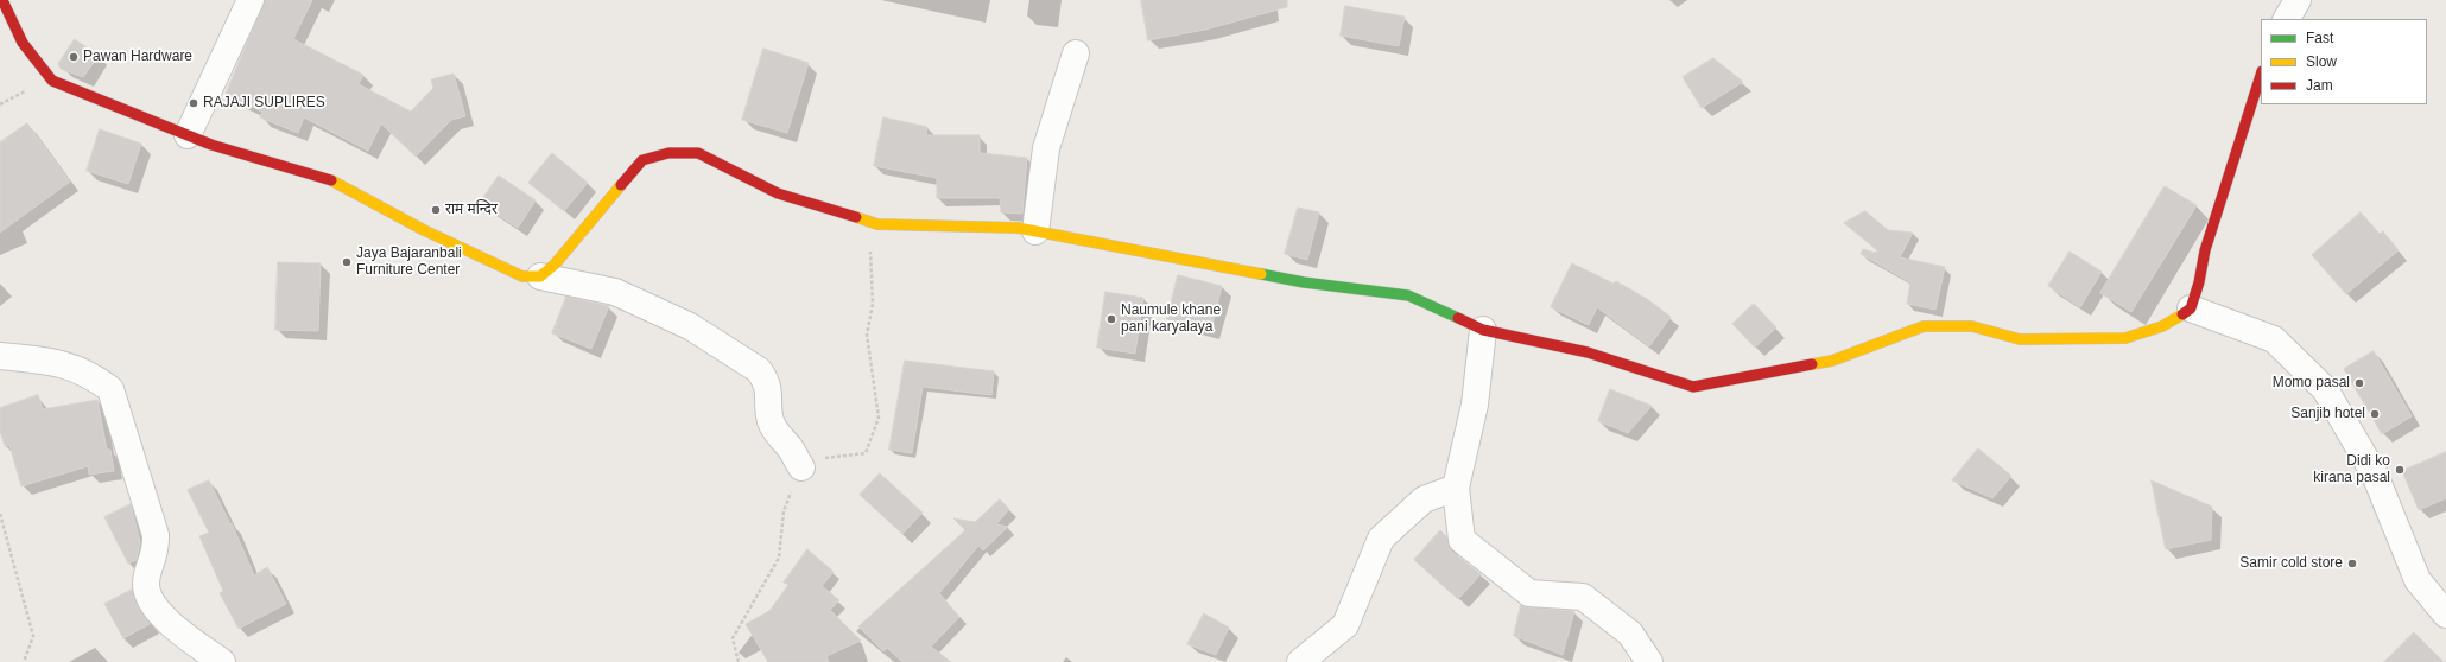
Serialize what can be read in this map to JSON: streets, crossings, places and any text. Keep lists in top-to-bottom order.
{
  "places": [
    "Pawan Hardware",
    "RAJAJI SUPLIRES",
    "राम मन्दिर",
    "Jaya Bajaranbali Furniture Center",
    "Naumule khane pani karyalaya",
    "Momo pasal",
    "Sanjib hotel",
    "Didi ko kirana pasal",
    "Samir cold store"
  ],
  "legend": ["Fast", "Slow", "Jam"]
}
